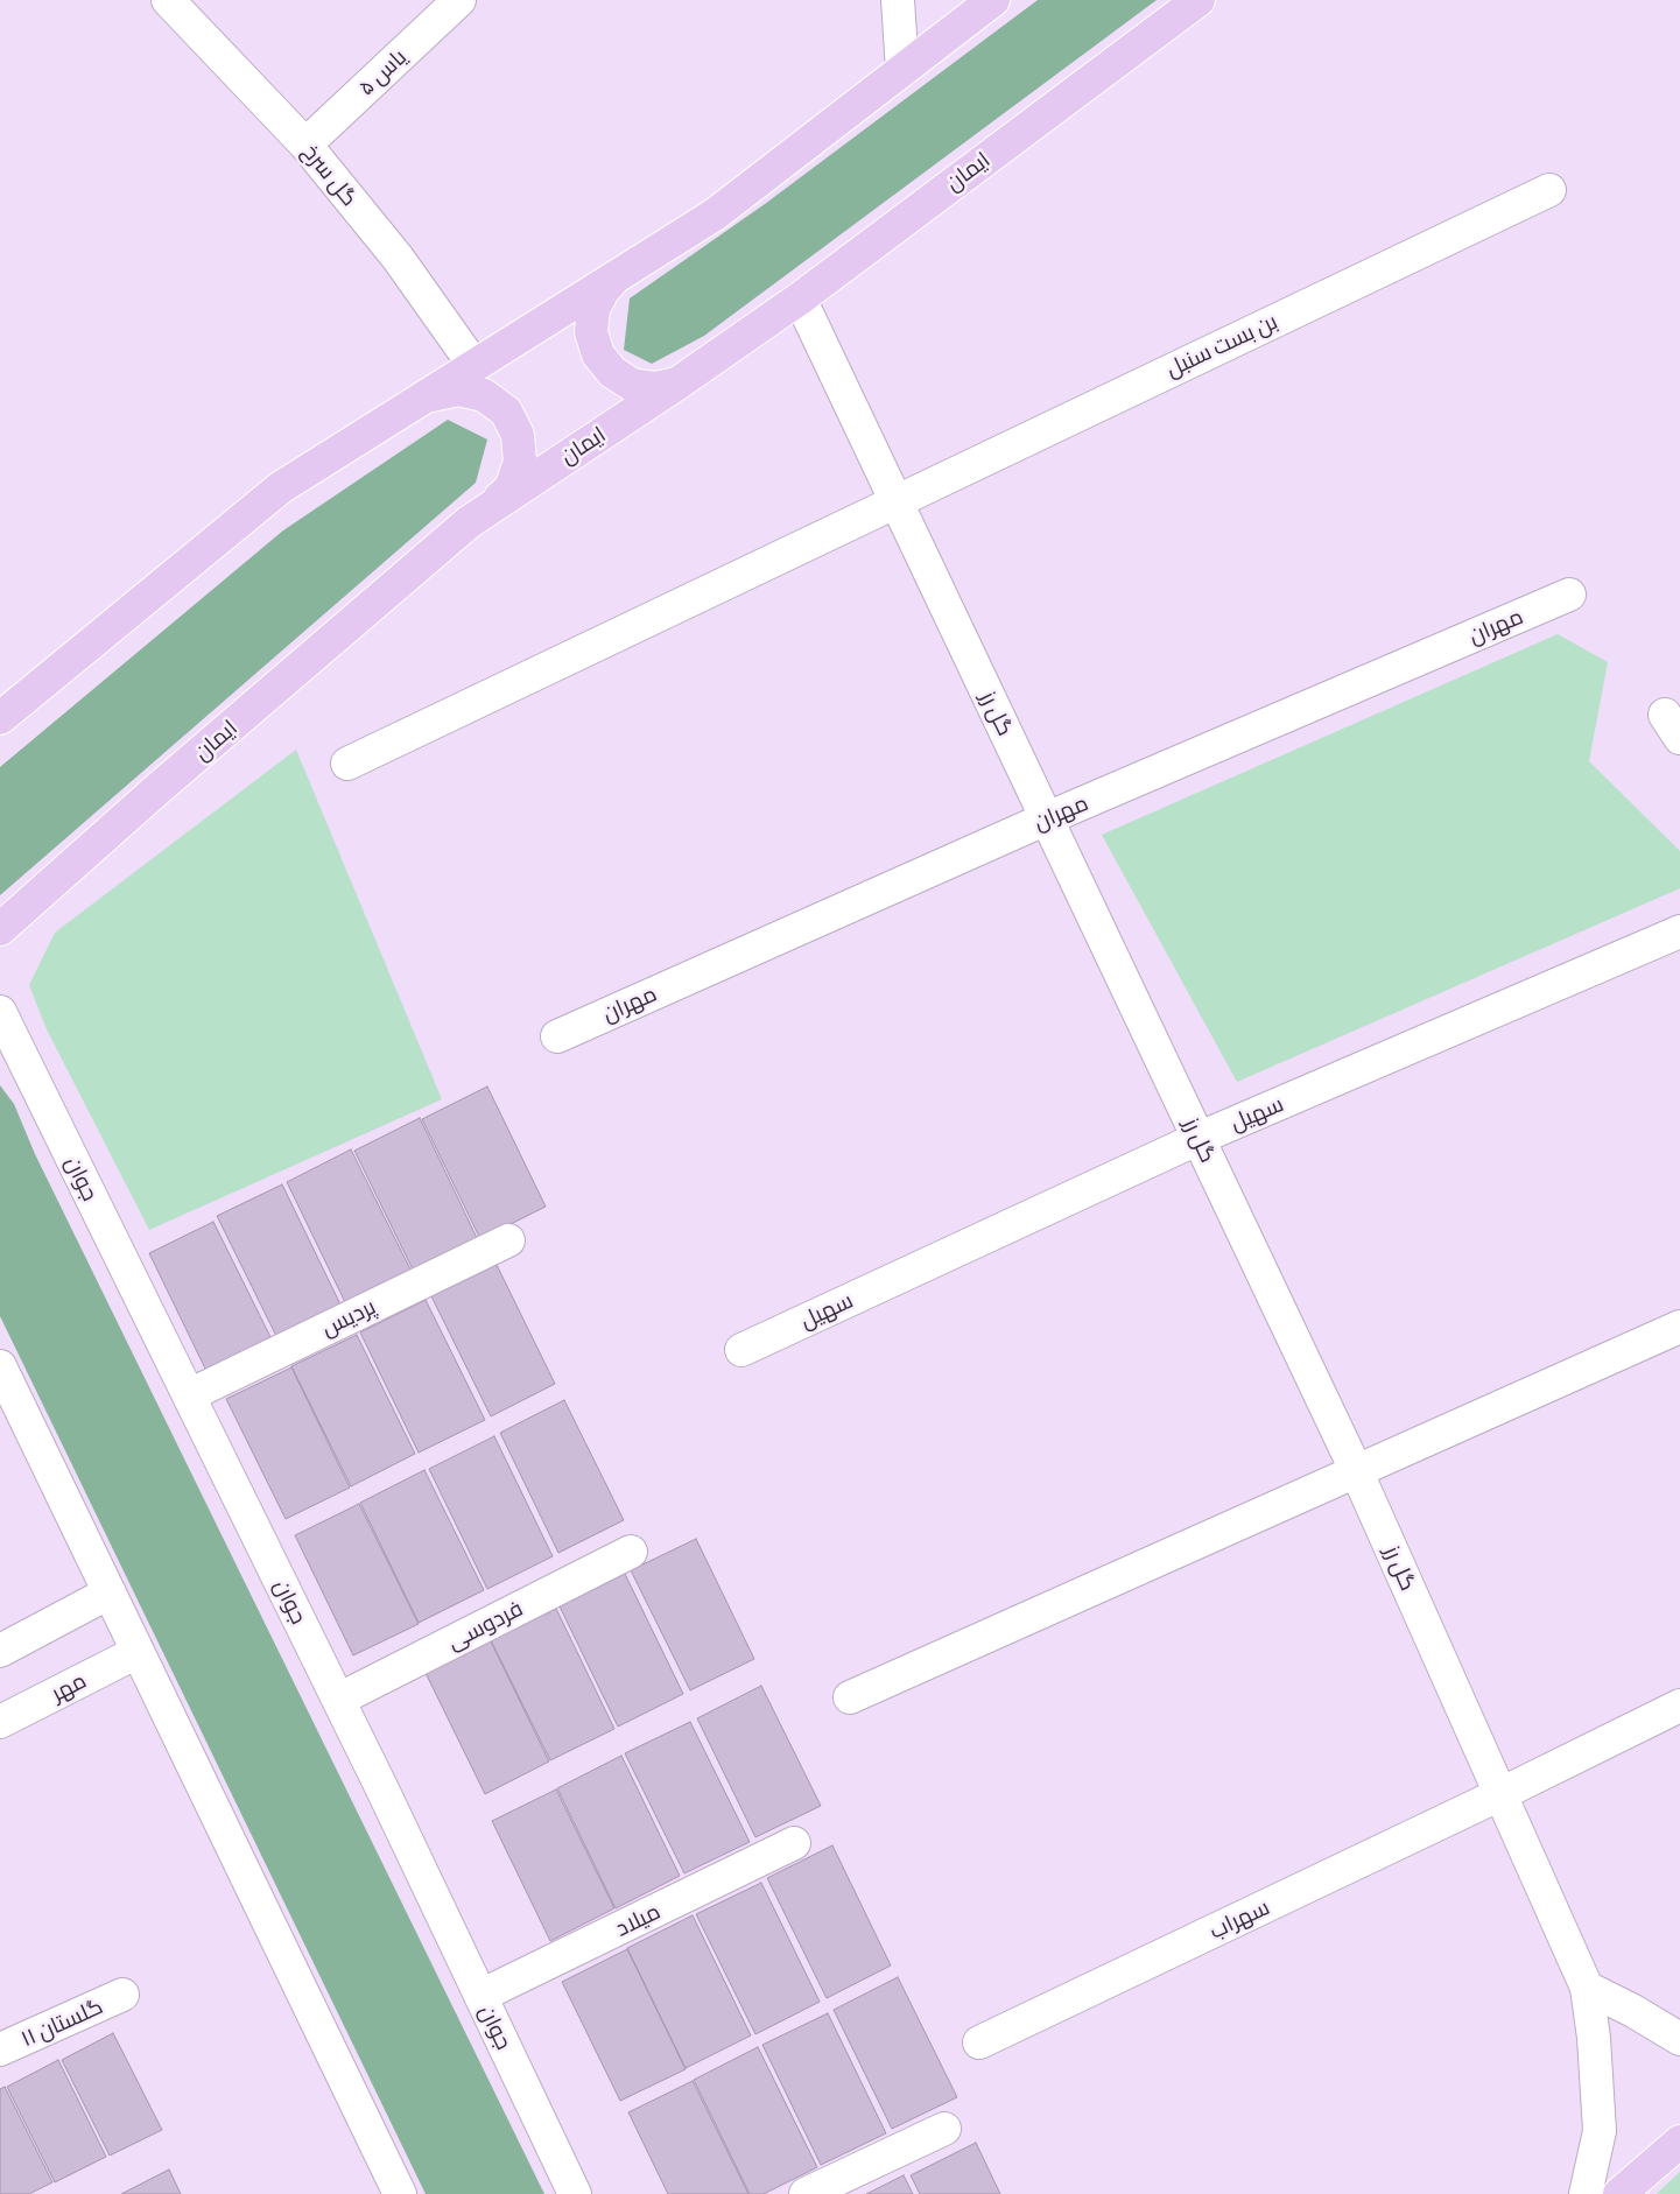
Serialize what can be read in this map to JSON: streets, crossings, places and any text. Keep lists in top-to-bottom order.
{
  "streets": {
    "main road": ["ایمان"],
    "street": [
      "یاس ۵",
      "گل سرخ",
      "بن بست سنبل",
      "مهران",
      "گل رز",
      "سهیل",
      "جوان",
      "پردیس",
      "فردوسی",
      "مهر",
      "سهراب",
      "میلاد",
      "گلستان ۱۱"
    ]
  },
  "crossings": [
    ["یاس ۵", "گل سرخ"],
    ["ایمان", "گل رز"],
    ["بن بست سنبل", "گل رز"],
    ["مهران", "گل رز"],
    ["گل رز", "سهیل"],
    ["گل رز", "سهراب"],
    ["جوان", "پردیس"],
    ["جوان", "فردوسی"],
    ["جوان", "میلاد"]
  ]
}
